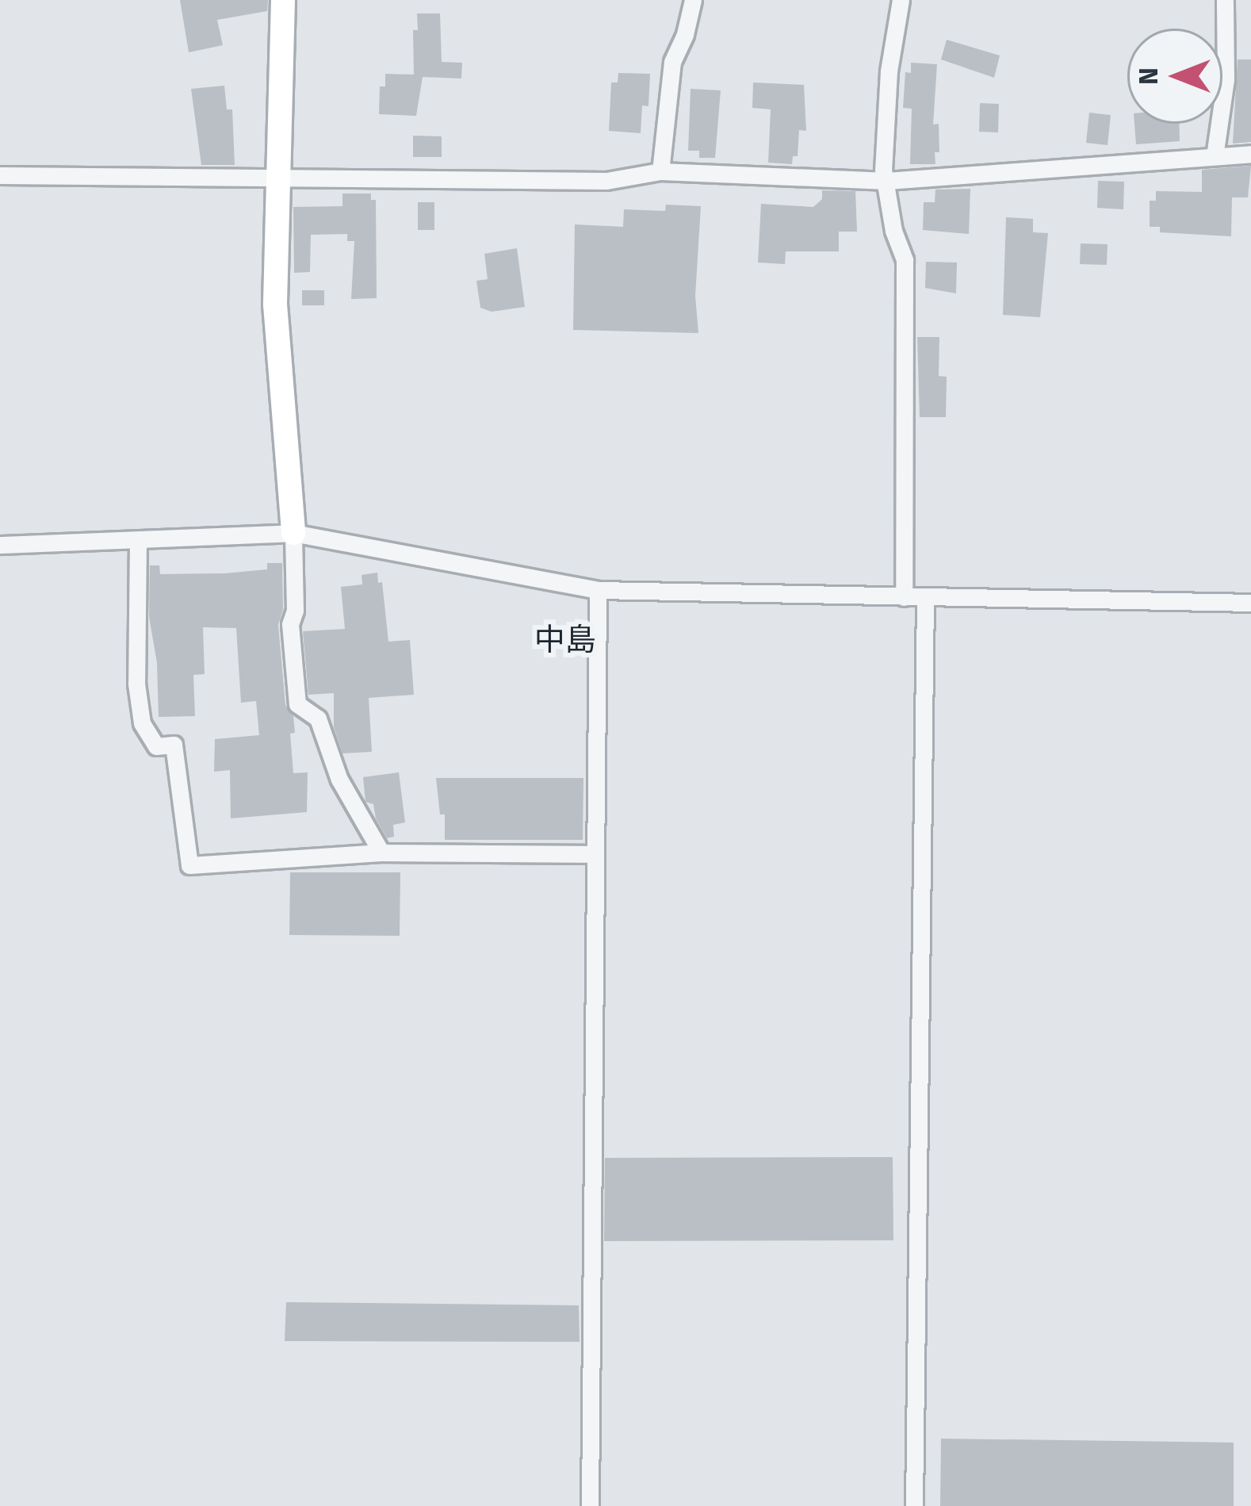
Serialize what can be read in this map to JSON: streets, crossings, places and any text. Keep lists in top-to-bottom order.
{
  "districts": ["中島"],
  "north": "left"
}
